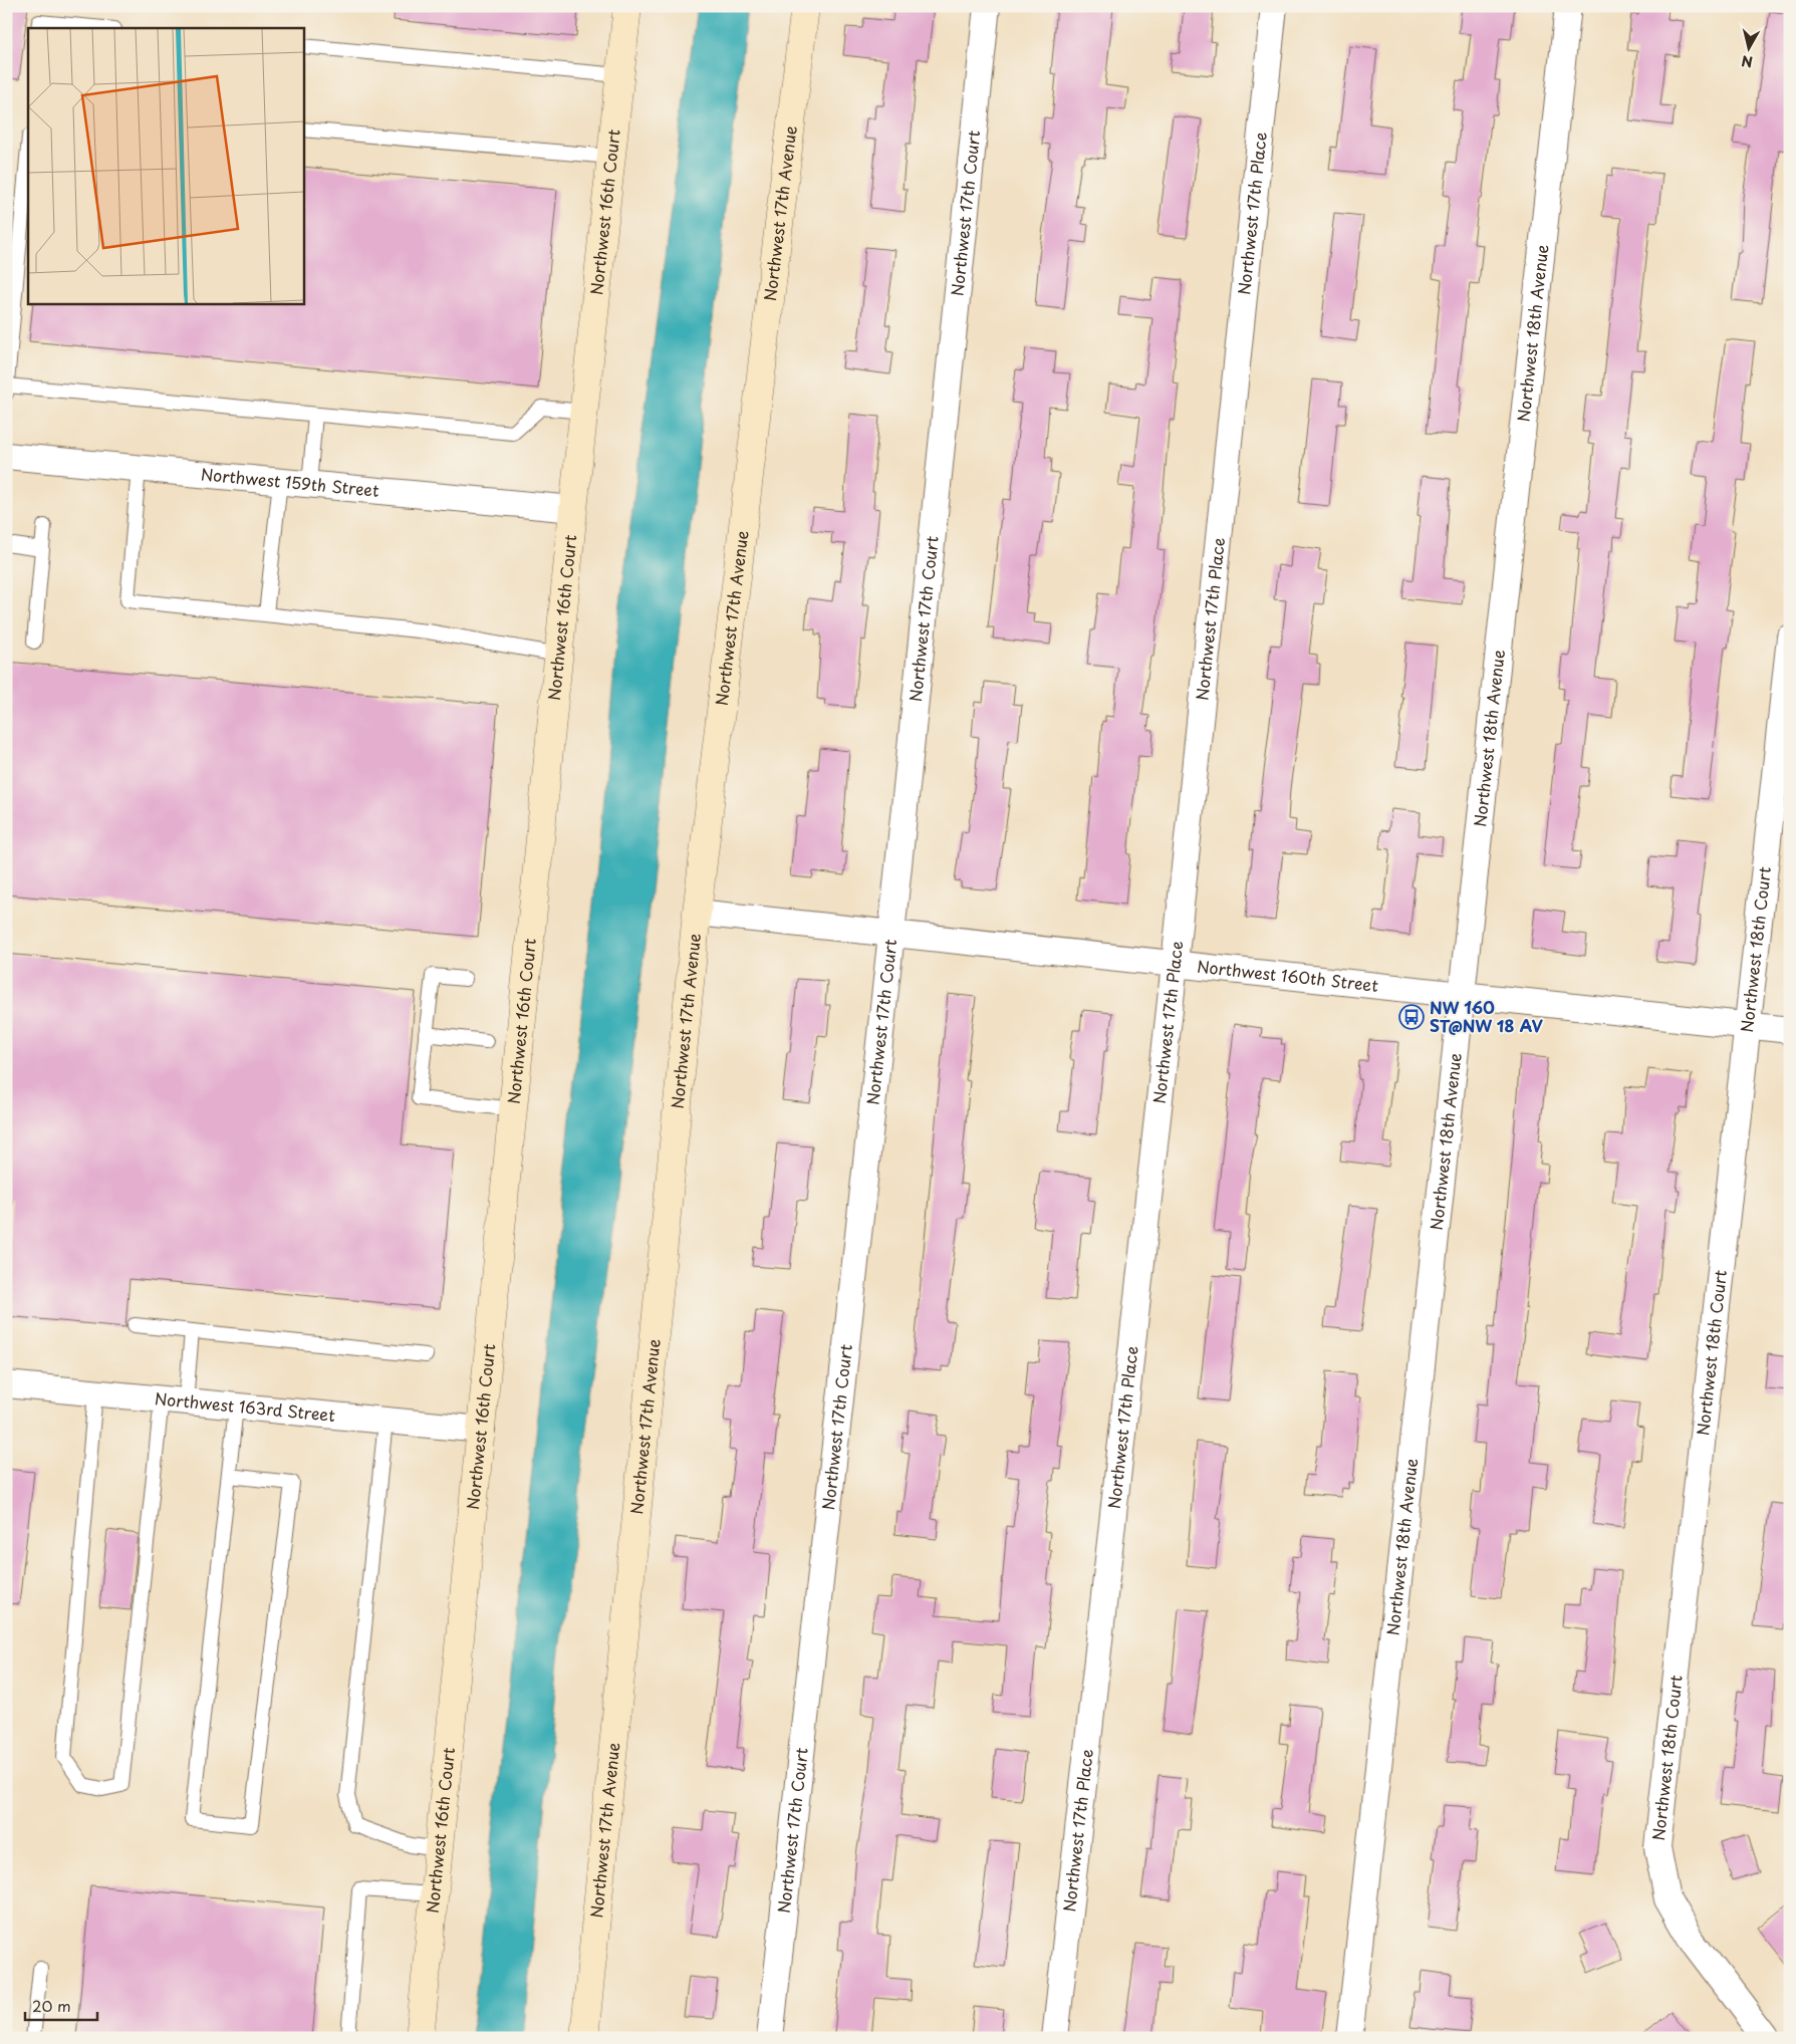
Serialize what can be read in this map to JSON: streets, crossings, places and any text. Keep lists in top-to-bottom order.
{
  "streets": {
    "street": [
      "Northwest 16th Court",
      "Northwest 17th Avenue",
      "Northwest 17th Court",
      "Northwest 17th Place",
      "Northwest 18th Avenue",
      "Northwest 159th Street",
      "Northwest 18th Court",
      "Northwest 160th Street",
      "Northwest 163rd Street"
    ]
  },
  "crossings": [
    ["Northwest 16th Court", "Northwest 159th Street"],
    ["Northwest 16th Court", "Northwest 163rd Street"],
    ["Northwest 17th Avenue", "Northwest 160th Street"],
    ["Northwest 17th Court", "Northwest 160th Street"],
    ["Northwest 17th Place", "Northwest 160th Street"],
    ["Northwest 18th Avenue", "Northwest 160th Street"],
    ["Northwest 18th Court", "Northwest 160th Street"]
  ],
  "places": {
    "bus stop": ["NW 160 ST@NW 18 AV"]
  },
  "scale_bar": "20 m",
  "north": "bottom"
}
